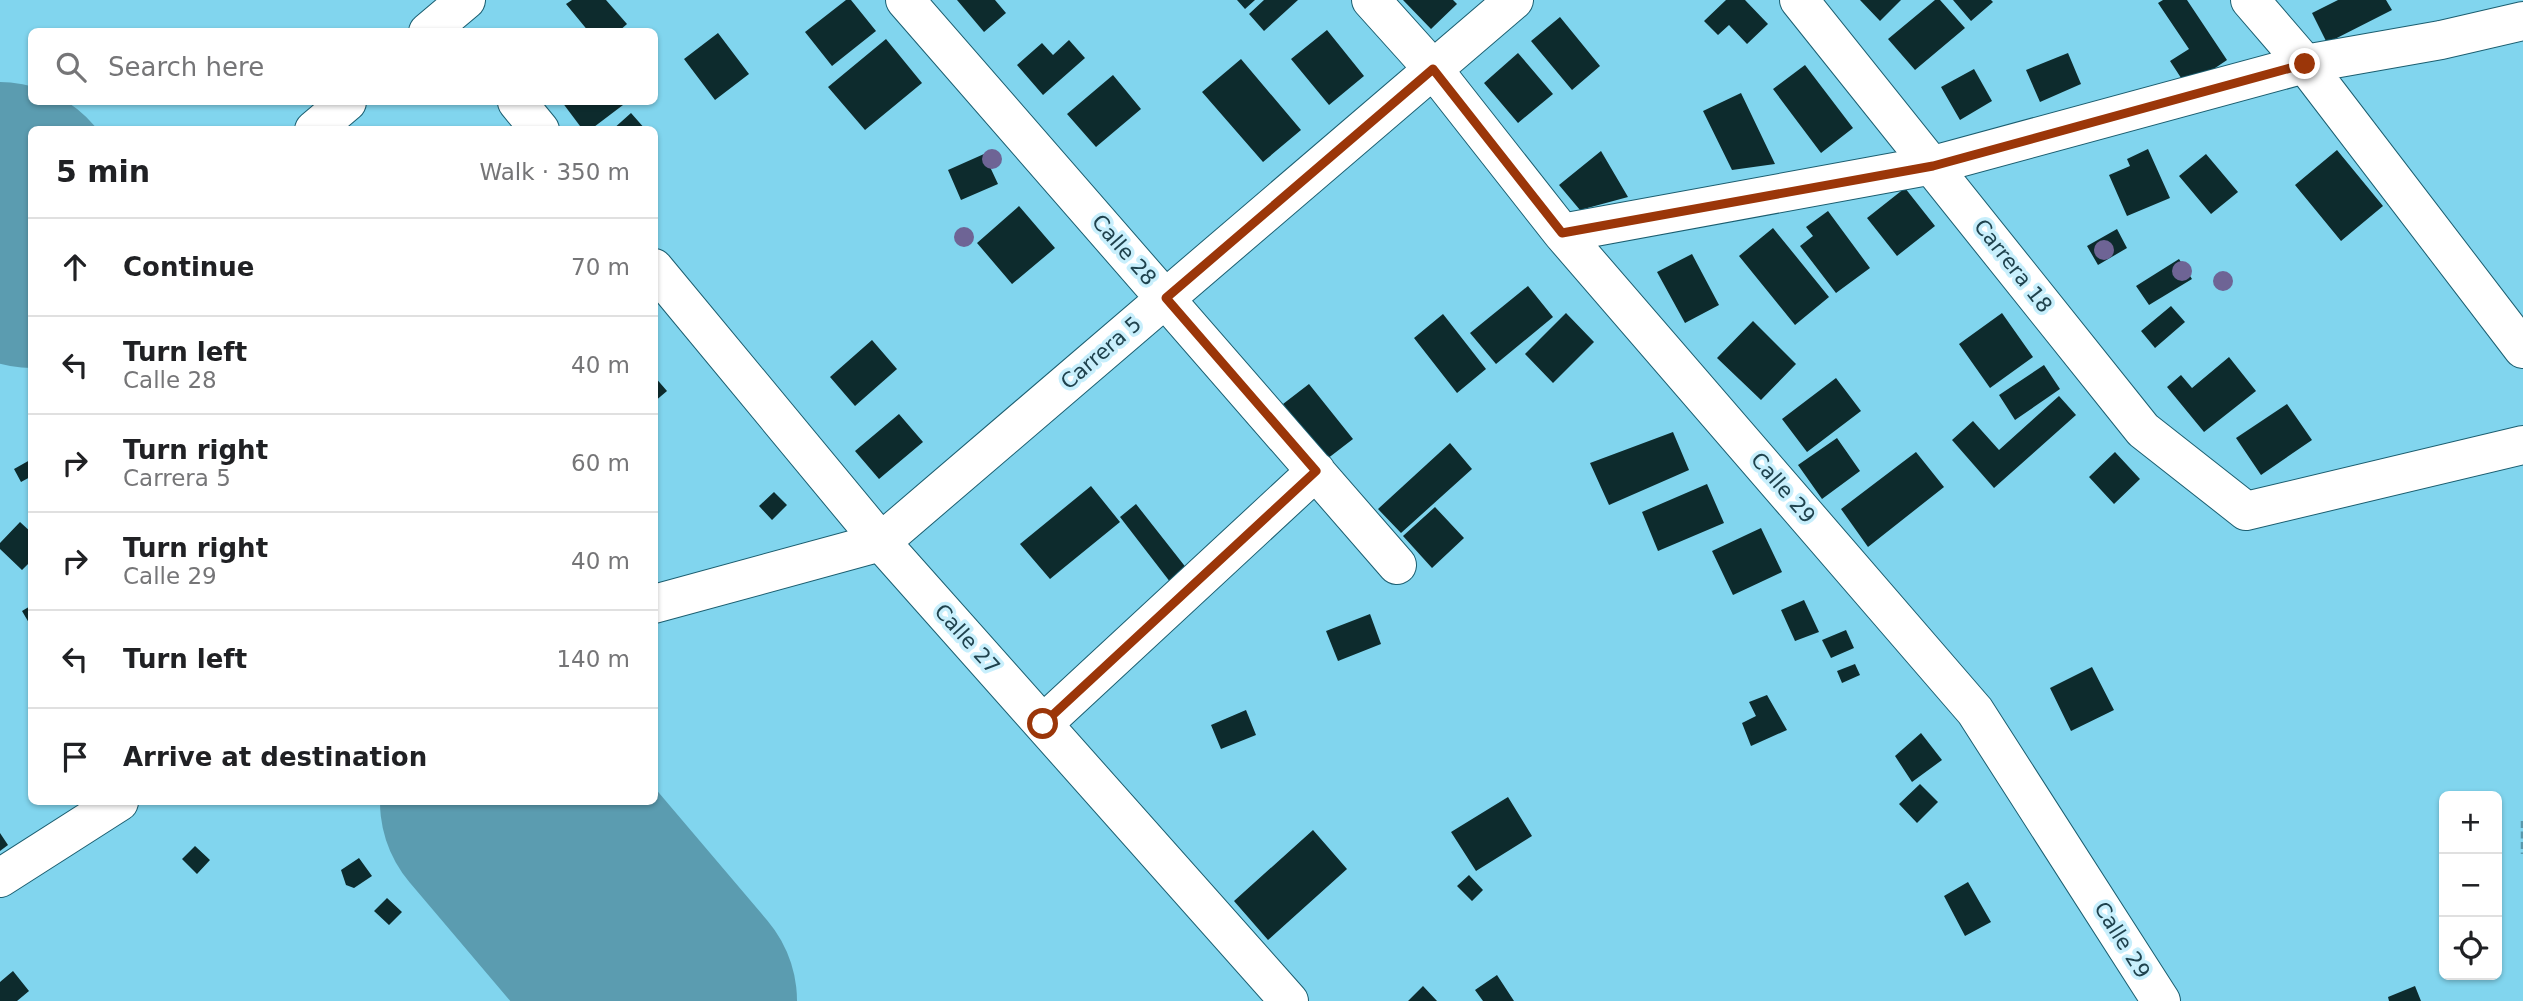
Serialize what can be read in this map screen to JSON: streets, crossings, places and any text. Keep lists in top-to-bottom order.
{
  "streets": {
    "street": [
      "Calle 28",
      "Carrera 18",
      "Carrera 5",
      "Calle 29",
      "Calle 27"
    ]
  },
  "crossings": [
    ["Calle 28", "Carrera 5"],
    ["Carrera 5", "Calle 29"],
    ["Carrera 5", "Calle 27"]
  ],
  "page": {
    "search": "Search here",
    "heading": ["5 min", "Walk · 350 m"],
    "list": [
      ["Continue", "70 m"],
      ["Turn left", "Calle 28", "40 m"],
      ["Turn right", "Carrera 5", "60 m"],
      ["Turn right", "Calle 29", "40 m"],
      ["Turn left", "140 m"],
      "Arrive at destination"
    ],
    "map_buttons": ["+", "−"]
  }
}
